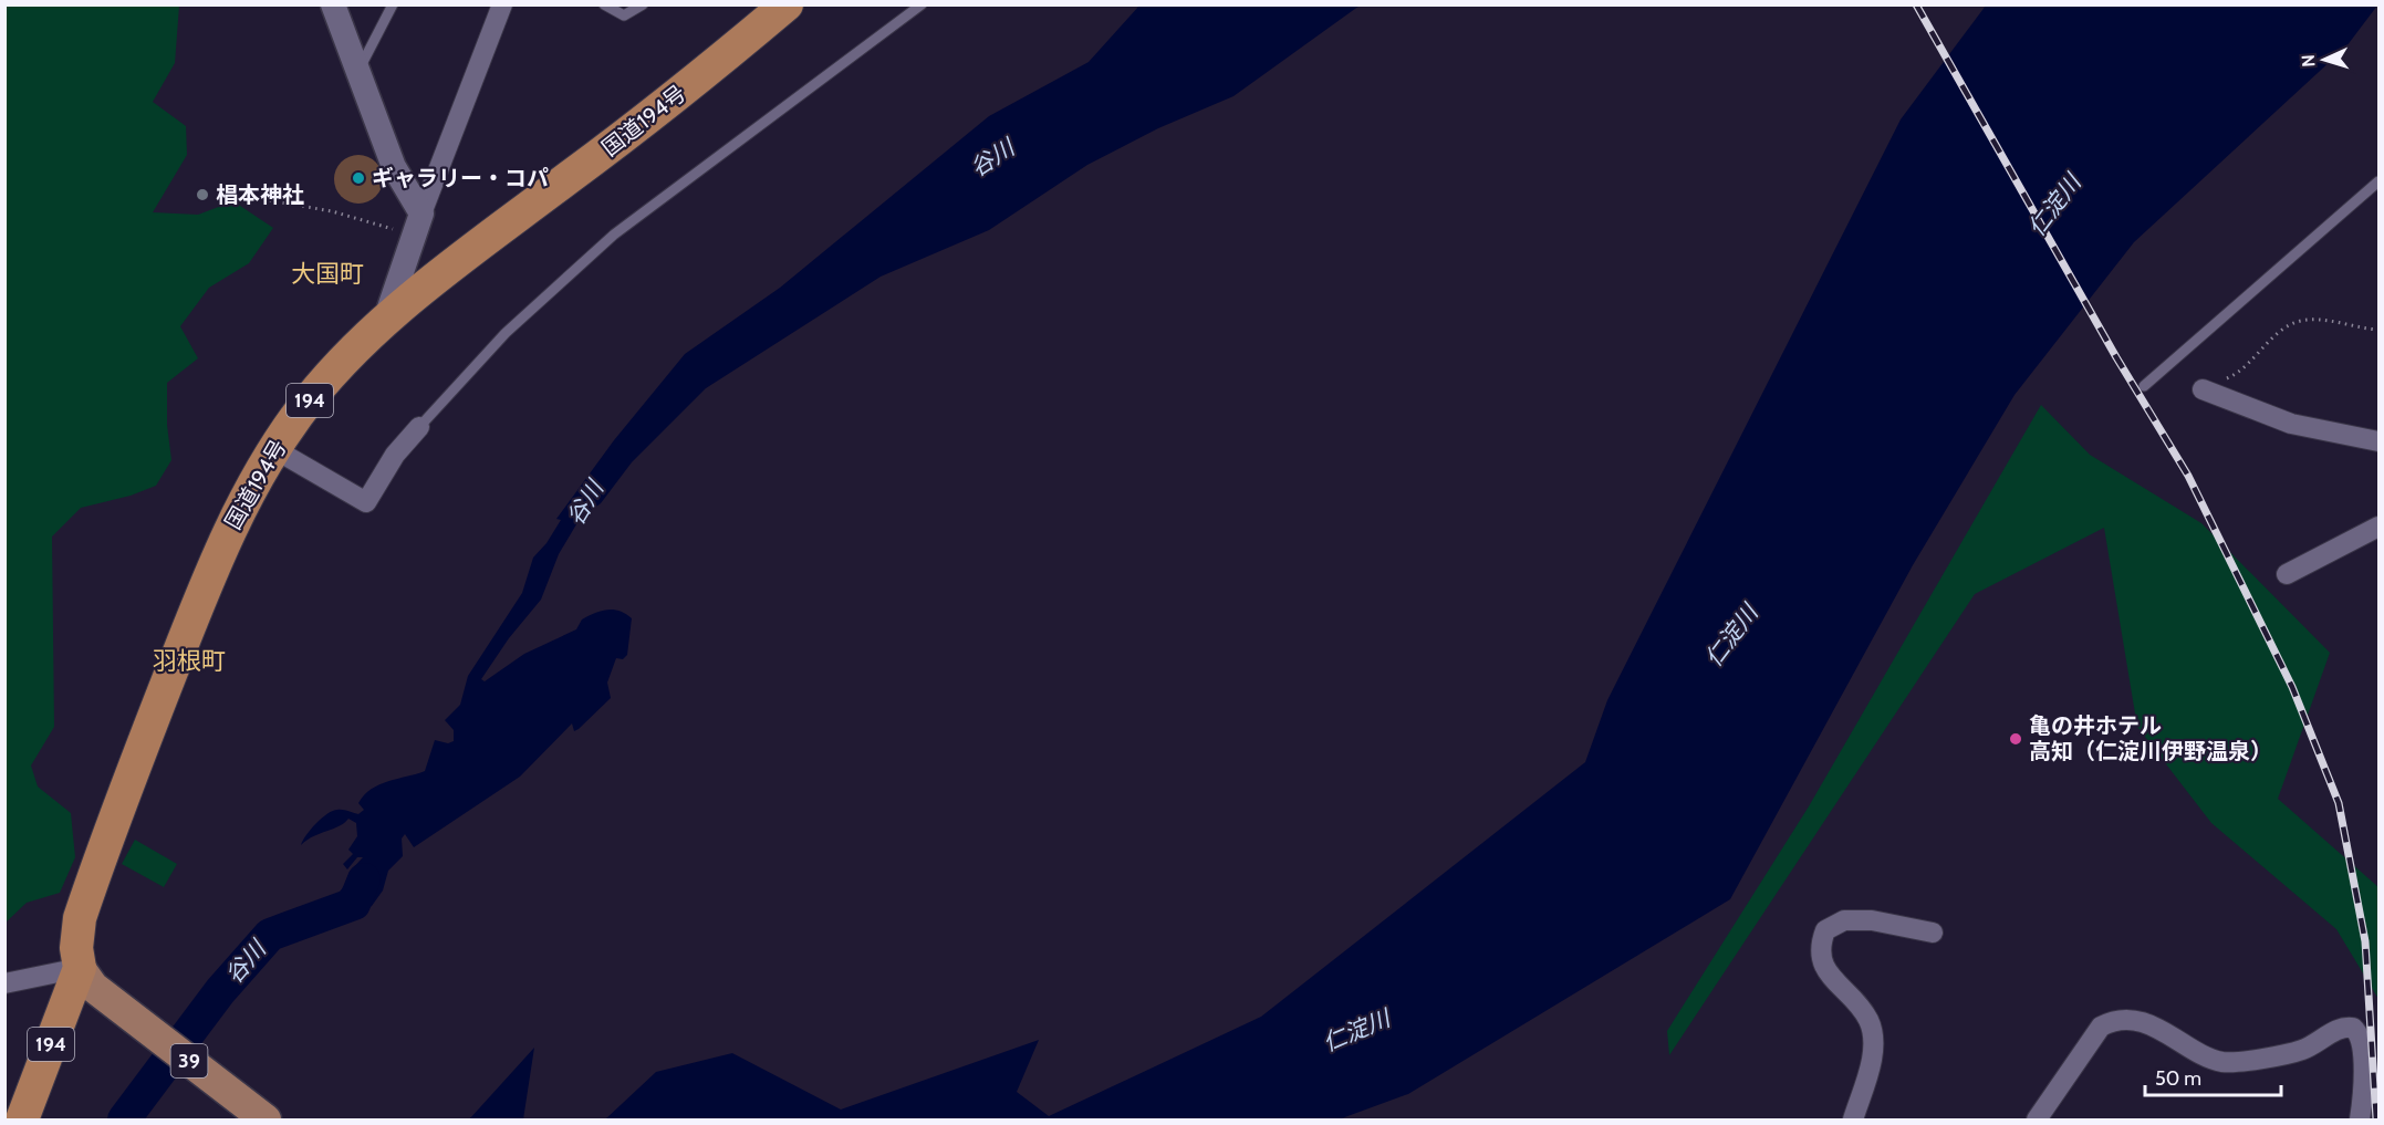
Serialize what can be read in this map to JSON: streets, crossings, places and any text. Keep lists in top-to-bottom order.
{
  "streets": {
    "highway": ["国道194号", "194"],
    "main road": ["39"]
  },
  "crossings": [
    ["国道194号", "39"]
  ],
  "districts": ["大国町", "羽根町"],
  "water": ["谷川", "仁淀川"],
  "places": ["ギャラリー・コパ", "椙本神社", "亀の井ホテル 高知（仁淀川伊野温泉）"],
  "scale_bar": "50 m",
  "north": "left"
}
